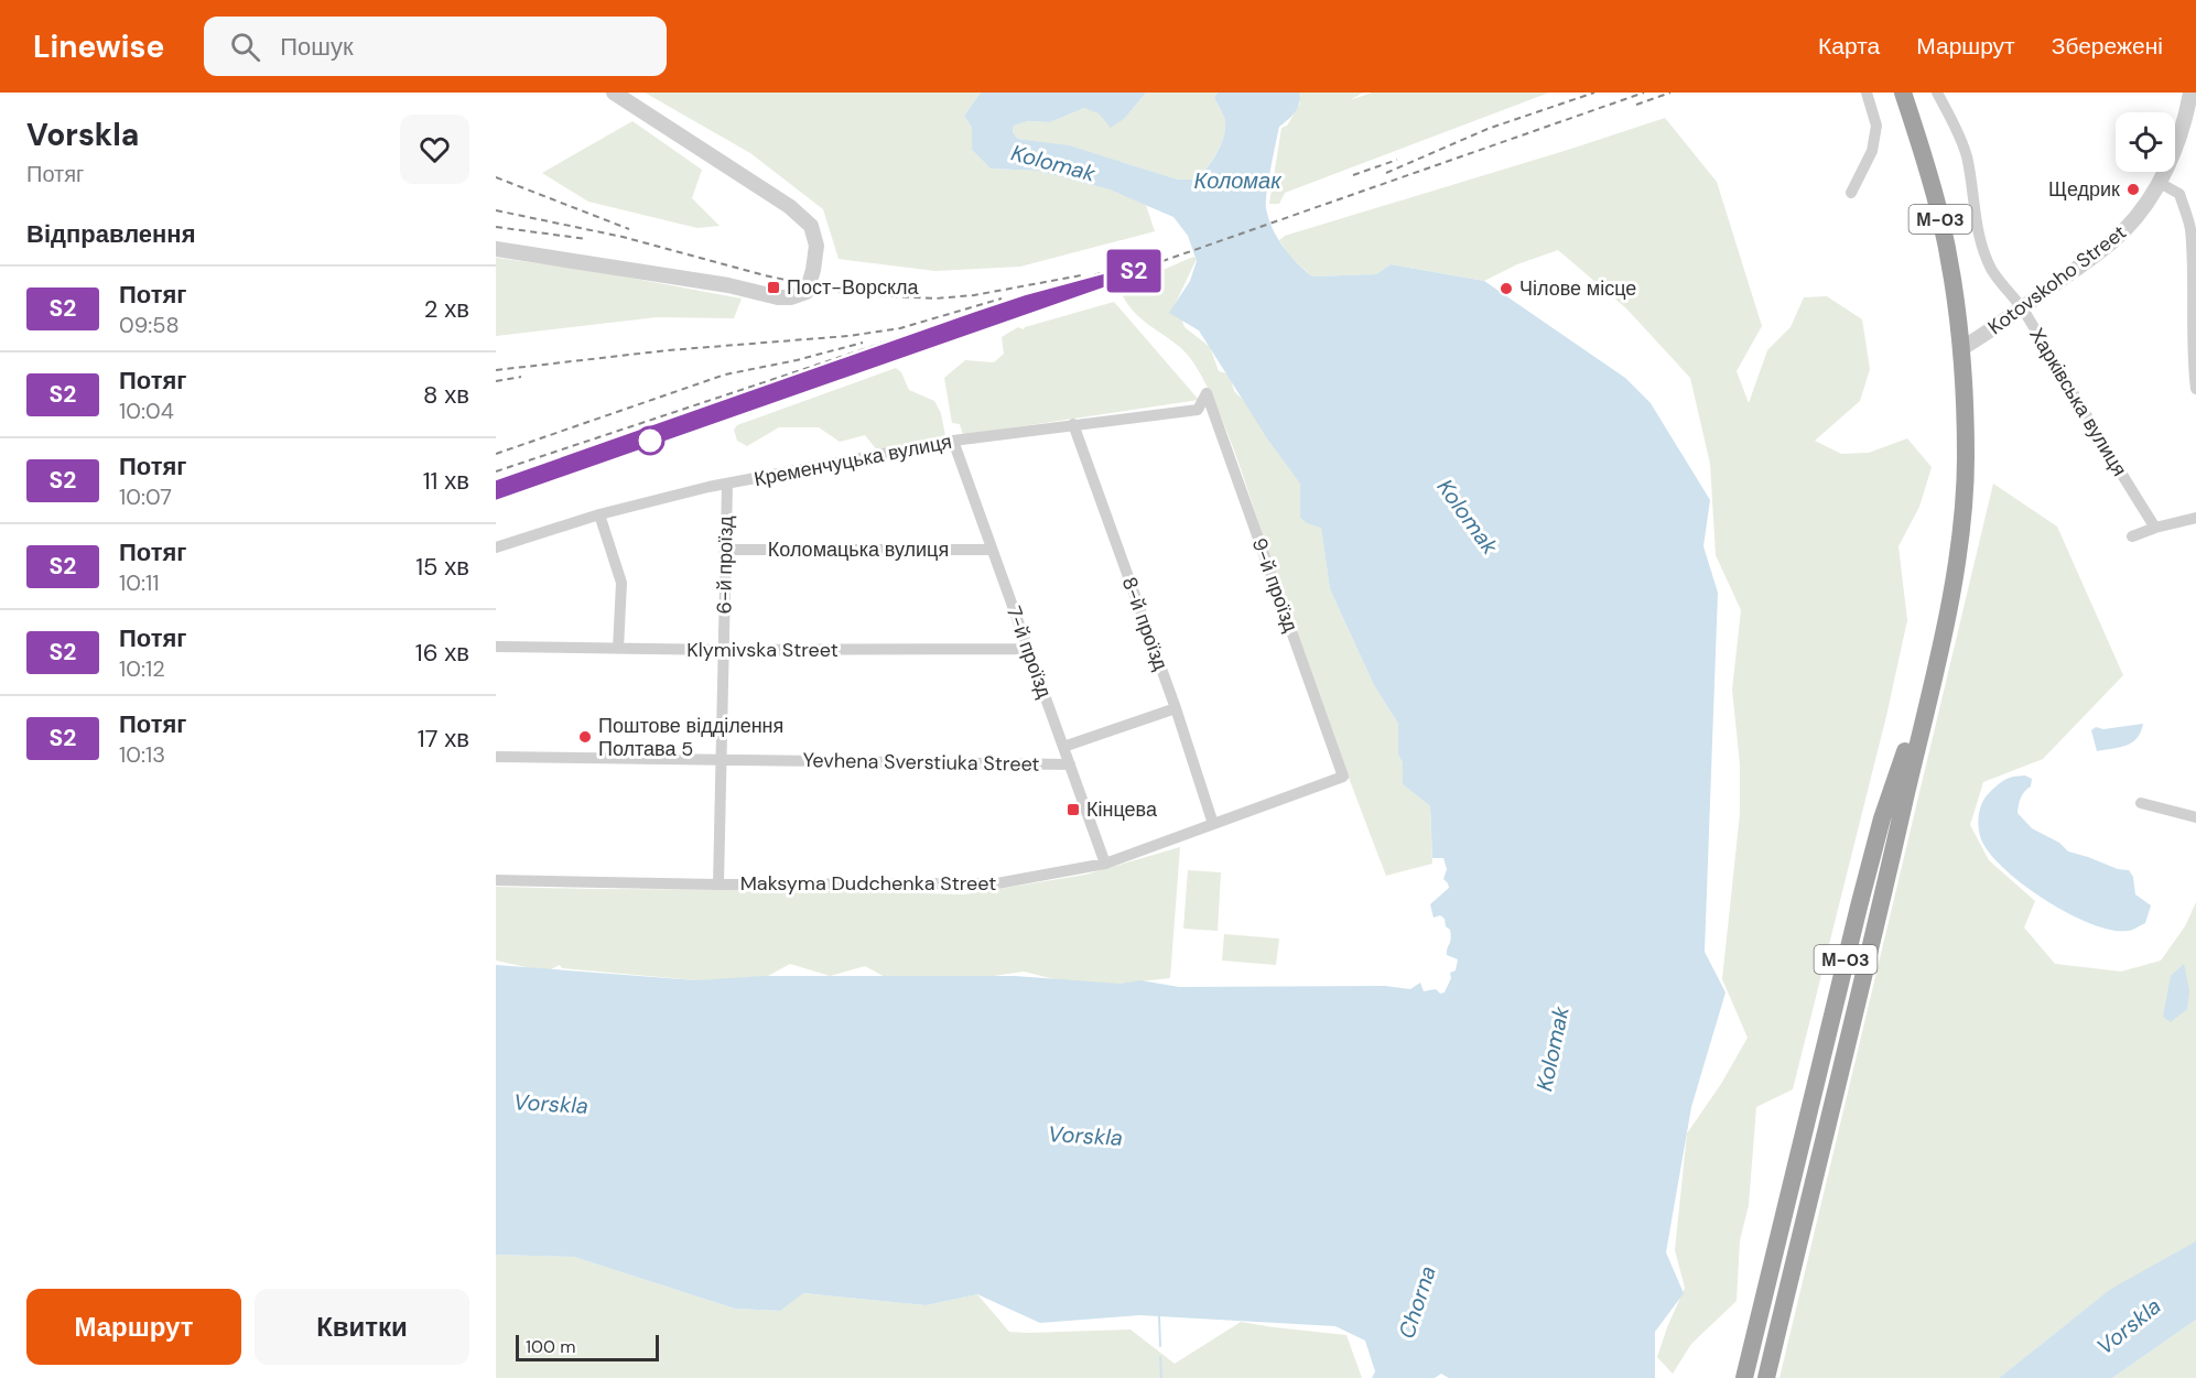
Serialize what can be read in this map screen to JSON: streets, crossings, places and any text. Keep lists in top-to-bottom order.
{
  "streets": {
    "highway": ["М-03"],
    "street": [
      "Kotovskoho Street",
      "Харківська вулиця",
      "Кременчуцька вулиця",
      "Коломацька вулиця",
      "6-й проїзд",
      "9-й проїзд",
      "8-й проїзд",
      "Klymivska Street",
      "7-й проїзд",
      "Yevhena Sverstiuka Street",
      "Maksyma Dudchenka Street"
    ]
  },
  "crossings": [
    ["М-03", "Kotovskoho Street"],
    ["Kotovskoho Street", "Харківська вулиця"],
    ["Кременчуцька вулиця", "6-й проїзд"],
    ["Кременчуцька вулиця", "9-й проїзд"],
    ["Кременчуцька вулиця", "8-й проїзд"],
    ["Кременчуцька вулиця", "7-й проїзд"],
    ["Коломацька вулиця", "6-й проїзд"],
    ["Коломацька вулиця", "7-й проїзд"],
    ["6-й проїзд", "Klymivska Street"],
    ["6-й проїзд", "Yevhena Sverstiuka Street"],
    ["6-й проїзд", "Maksyma Dudchenka Street"],
    ["9-й проїзд", "Maksyma Dudchenka Street"],
    ["8-й проїзд", "Yevhena Sverstiuka Street"],
    ["8-й проїзд", "Maksyma Dudchenka Street"],
    ["Klymivska Street", "7-й проїзд"],
    ["7-й проїзд", "Yevhena Sverstiuka Street"],
    ["7-й проїзд", "Maksyma Dudchenka Street"]
  ],
  "water": [
    "Kolomak",
    "Коломак",
    "Vorskla",
    "Chorna"
  ],
  "places": {
    "other": ["Щедрик", "Чілове місце", "Поштове відділення Полтава 5"],
    "transit": ["Пост-Ворскла", "Кінцева"]
  },
  "scale_bar": "100 m",
  "page": {
    "header": "Linewise",
    "search": "Пошук",
    "nav": ["Карта", "Маршрут", "Збережені"],
    "heading": [
      ["Vorskla", "Потяг"],
      "Відправлення"
    ],
    "on_map": "S2",
    "list": [
      {
        "mark": "S2",
        "name": "Потяг",
        "note": "09:58",
        "value": "2 хв"
      },
      {
        "mark": "S2",
        "name": "Потяг",
        "note": "10:04",
        "value": "8 хв"
      },
      {
        "mark": "S2",
        "name": "Потяг",
        "note": "10:07",
        "value": "11 хв"
      },
      {
        "mark": "S2",
        "name": "Потяг",
        "note": "10:11",
        "value": "15 хв"
      },
      {
        "mark": "S2",
        "name": "Потяг",
        "note": "10:12",
        "value": "16 хв"
      },
      {
        "mark": "S2",
        "name": "Потяг",
        "note": "10:13",
        "value": "17 хв"
      }
    ],
    "buttons": ["Маршрут", "Квитки"],
    "scale": "100 m"
  }
}
